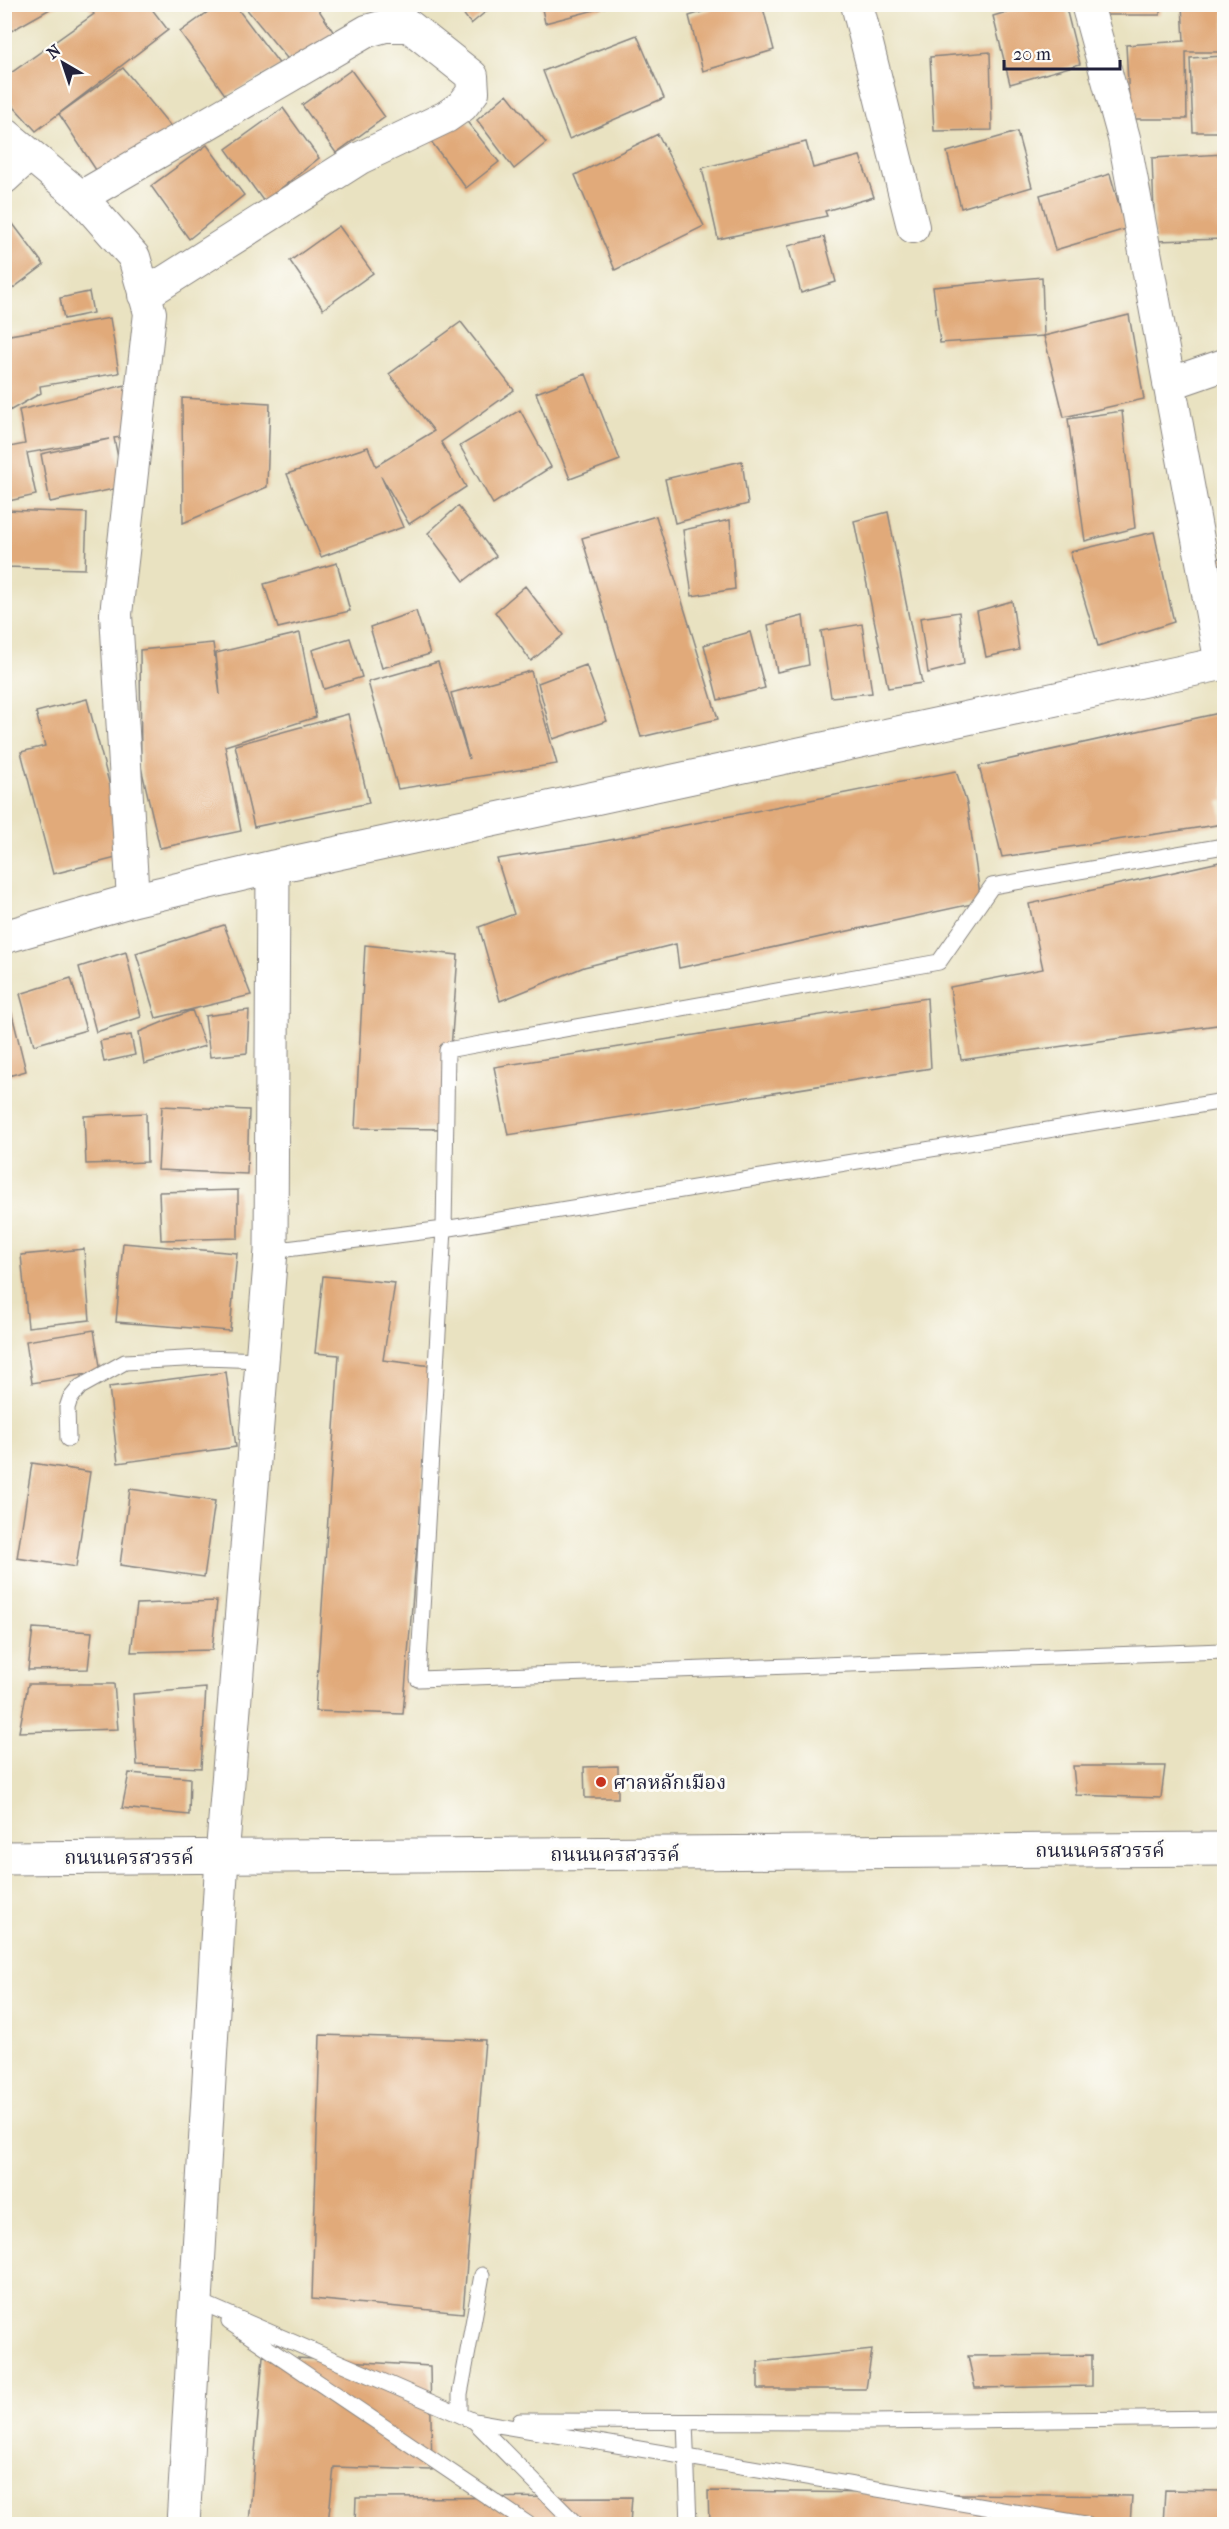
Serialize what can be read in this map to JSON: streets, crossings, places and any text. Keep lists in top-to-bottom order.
{
  "streets": {
    "street": ["ถนนนครสวรรค์"]
  },
  "places": ["ศาลหลักเมือง"],
  "scale_bar": "20 m",
  "north": "top left"
}
